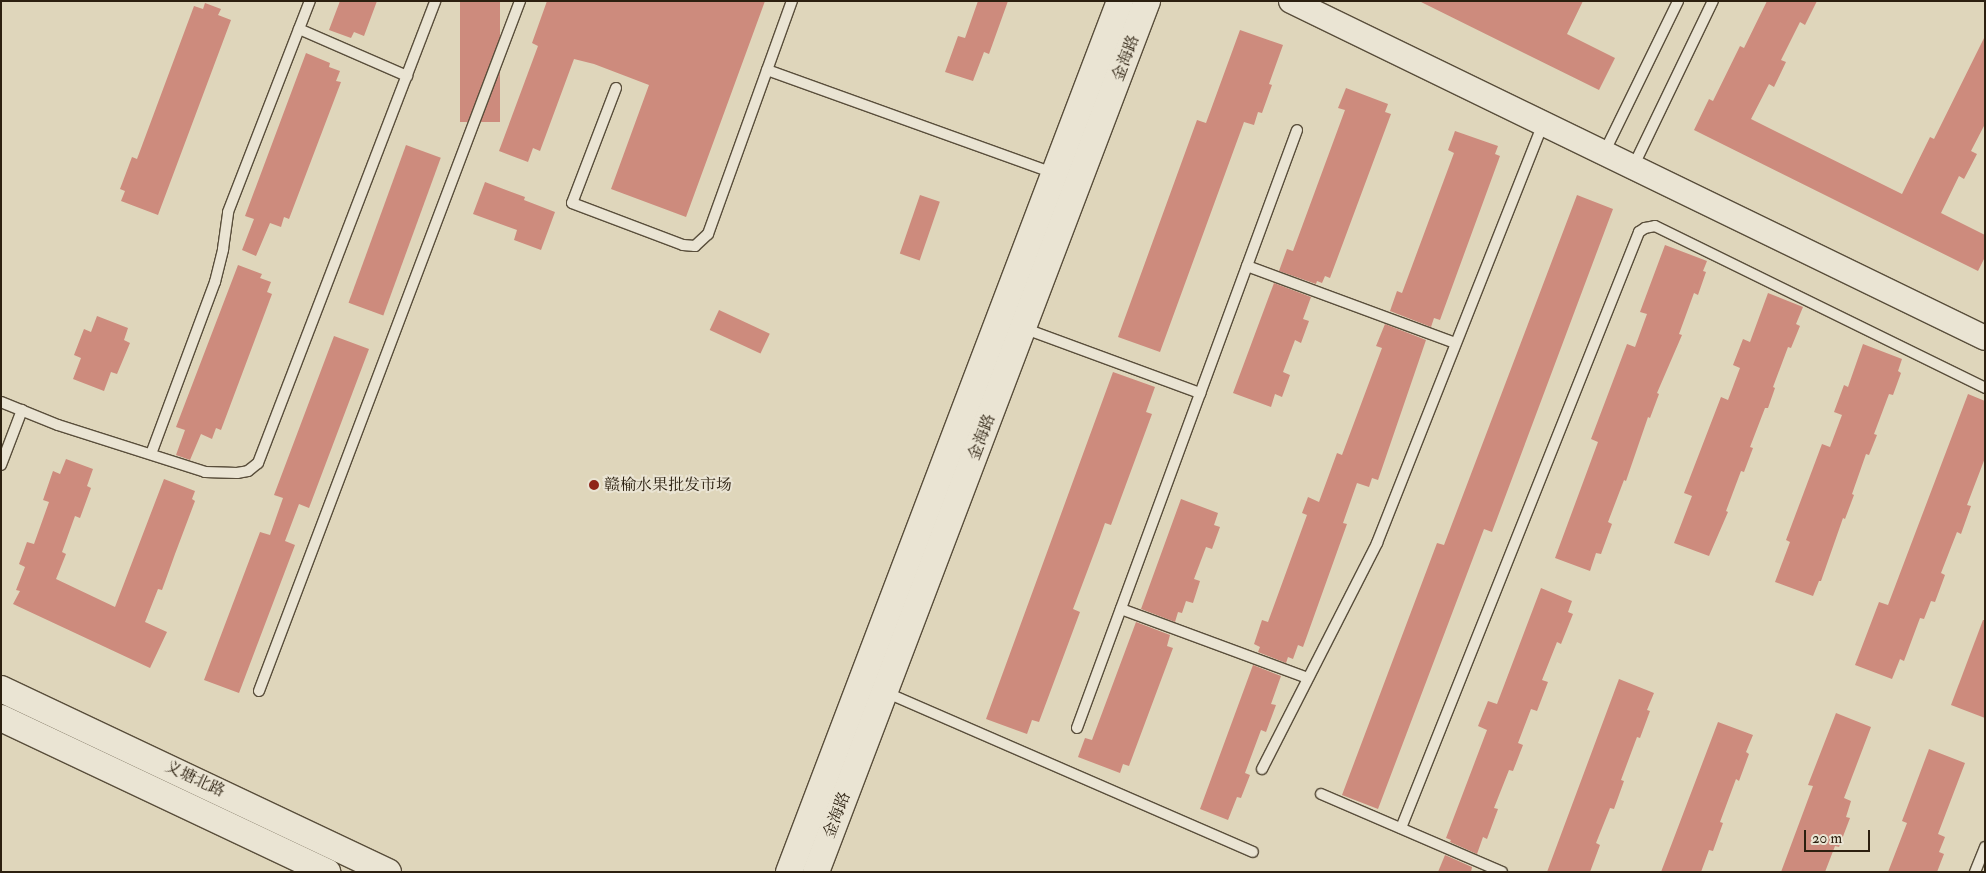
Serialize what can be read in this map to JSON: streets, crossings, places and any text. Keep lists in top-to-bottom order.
{
  "streets": {
    "main road": ["金海路", "义塘北路"]
  },
  "places": ["赣榆水果批发市场"],
  "scale_bar": "20 m"
}
